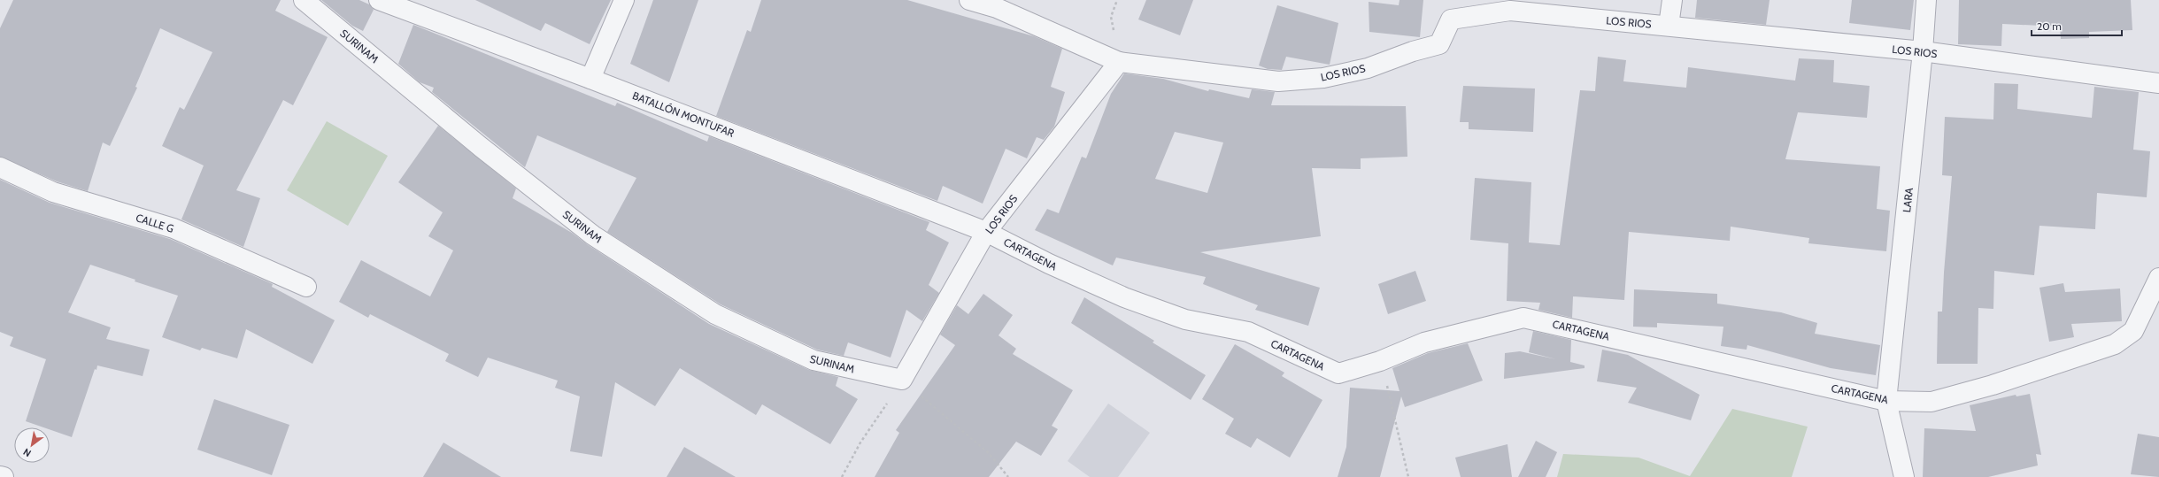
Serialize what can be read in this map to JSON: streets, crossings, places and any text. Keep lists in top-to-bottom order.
{
  "streets": {
    "street": [
      "LOS RIOS",
      "SURINAM",
      "BATALLÓN MONTUFAR",
      "LARA",
      "CALLE G",
      "CARTAGENA"
    ]
  },
  "crossings": [
    ["LOS RIOS", "SURINAM"],
    ["LOS RIOS", "BATALLÓN MONTUFAR"],
    ["LOS RIOS", "LARA"],
    ["LOS RIOS", "CARTAGENA"],
    ["BATALLÓN MONTUFAR", "CARTAGENA"],
    ["LARA", "CARTAGENA"]
  ],
  "scale_bar": "20 m",
  "north": "bottom left"
}
